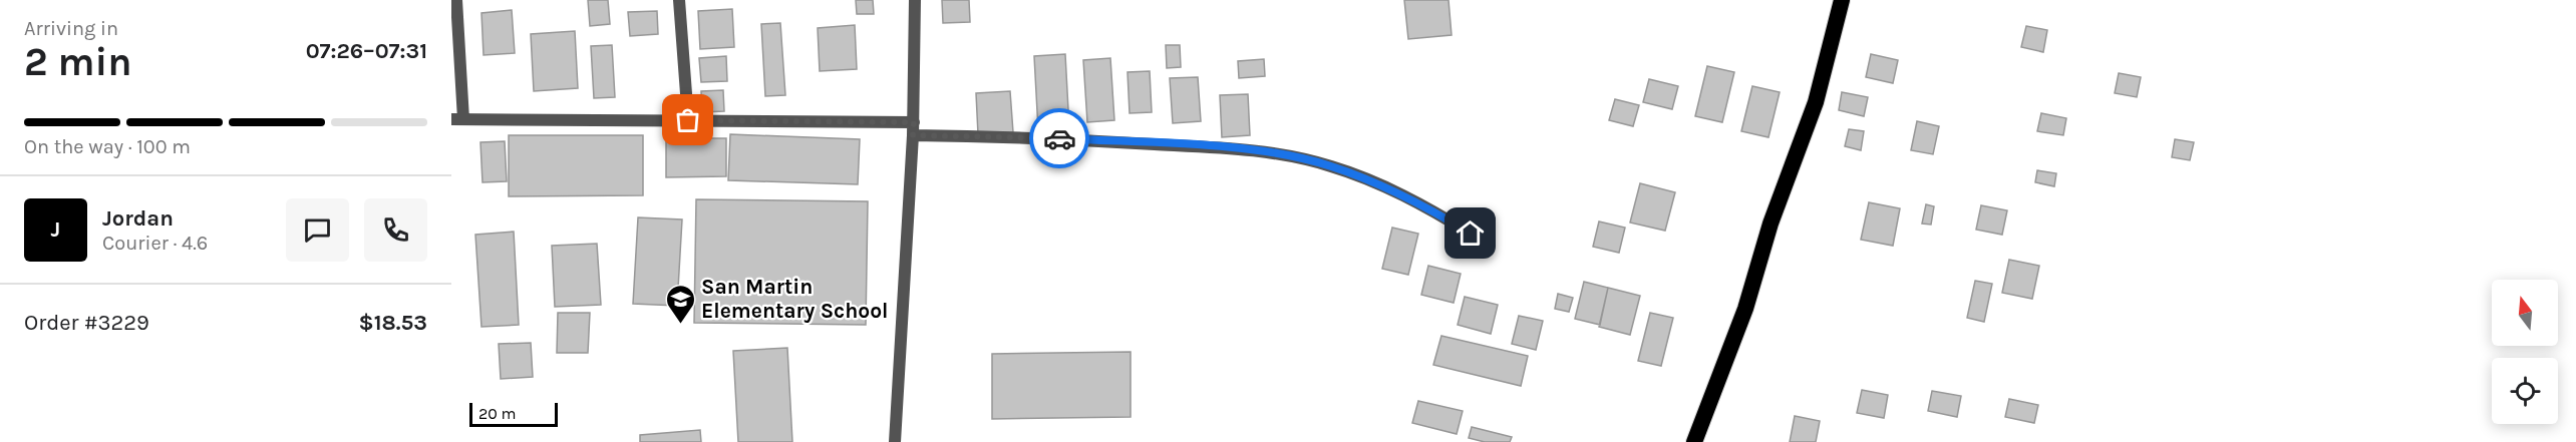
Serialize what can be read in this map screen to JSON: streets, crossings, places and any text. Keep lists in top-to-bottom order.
{
  "places": {
    "school or university": ["San Martin Elementary School"]
  },
  "scale_bar": "20 m",
  "north": "top",
  "page": {
    "heading": ["2 min", "Arriving in", "07:26–07:31"],
    "panel": [
      "Jordan",
      "Courier · 4.6",
      "Order #3229",
      "$18.53"
    ],
    "bar": "On the way · 100 m",
    "round": "J",
    "scale": "20 m"
  }
}
